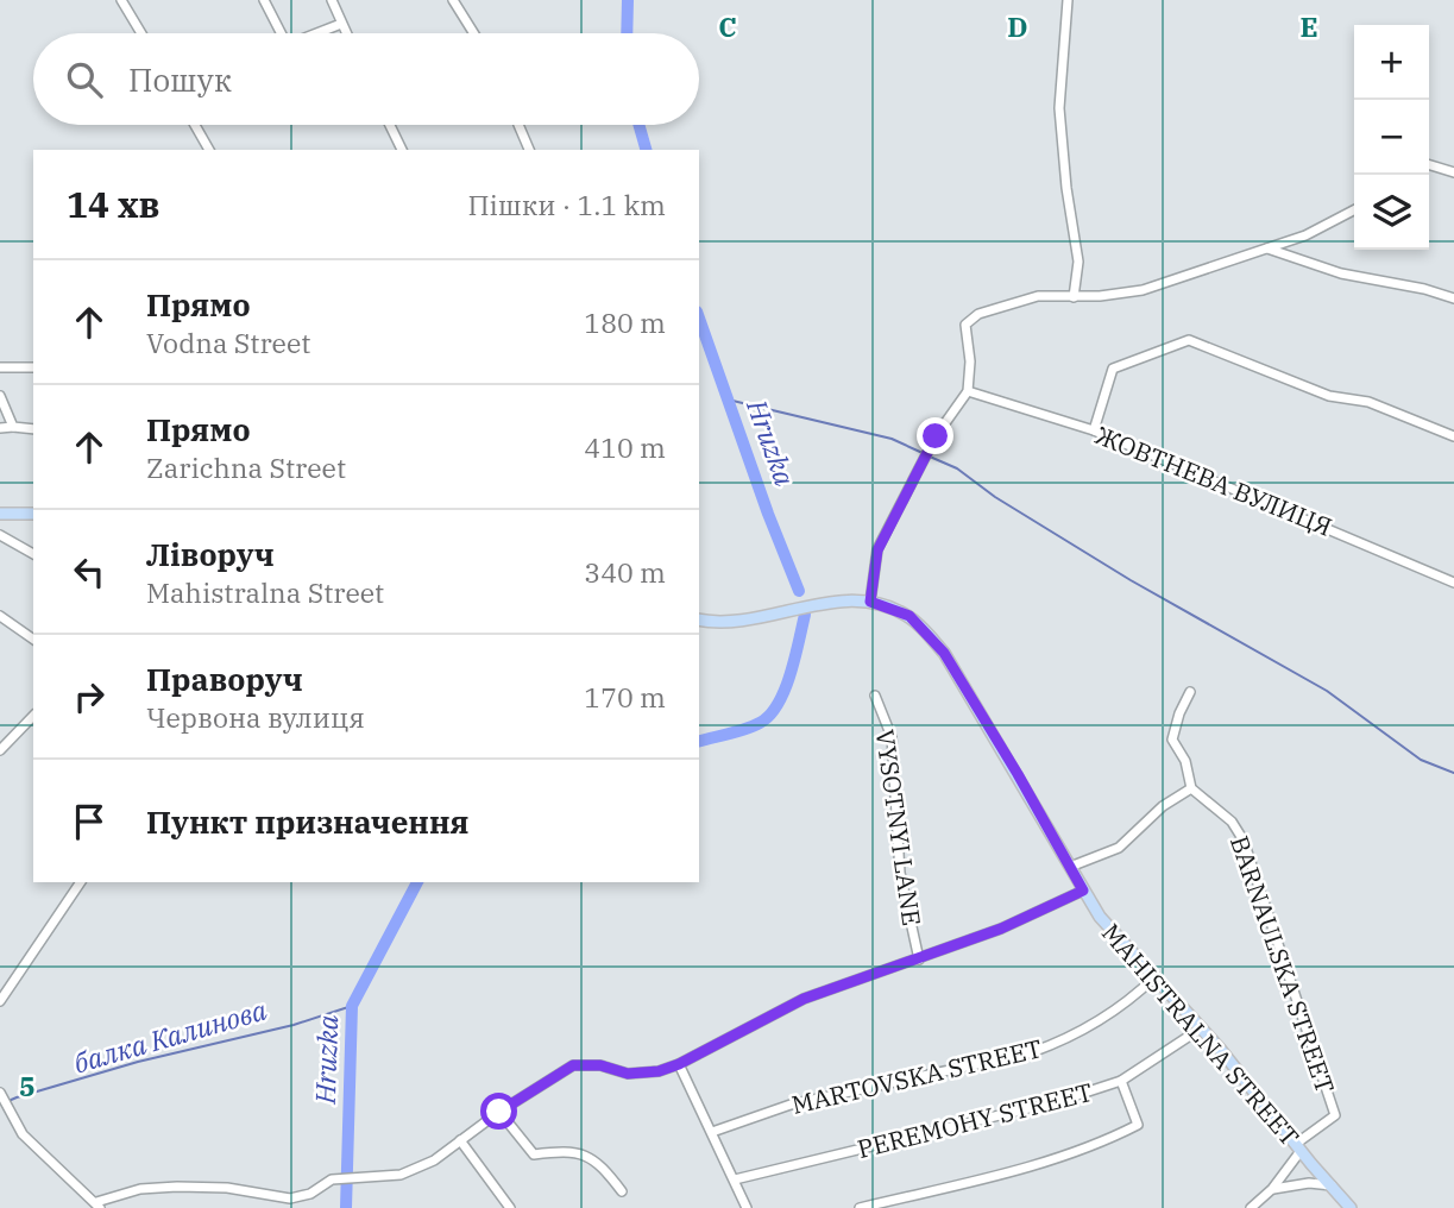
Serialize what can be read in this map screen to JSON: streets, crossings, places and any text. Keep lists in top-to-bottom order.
{
  "streets": {
    "main road": ["MAHISTRALNA STREET"],
    "street": [
      "ЖОВТНЕВА ВУЛИЦЯ",
      "VYSOTNYI LANE",
      "BARNAULSKA STREET",
      "MARTOVSKA STREET",
      "PEREMOHY STREET"
    ]
  },
  "crossings": [
    ["BARNAULSKA STREET", "MAHISTRALNA STREET"],
    ["MAHISTRALNA STREET", "MARTOVSKA STREET"],
    ["MAHISTRALNA STREET", "PEREMOHY STREET"]
  ],
  "water": ["Hruzka", "балка Калинова"],
  "page": {
    "map_buttons": ["+", "−"],
    "search": "Пошук",
    "heading": ["14 хв", "Пішки · 1.1 km"],
    "list": [
      ["Прямо", "Vodna Street", "180 m"],
      ["Прямо", "Zarichna Street", "410 m"],
      ["Ліворуч", "Mahistralna Street", "340 m"],
      ["Праворуч", "Червона вулиця", "170 m"],
      "Пункт призначення"
    ]
  },
  "grid": {
    "columns": ["C", "D", "E"],
    "rows": ["5"]
  }
}
